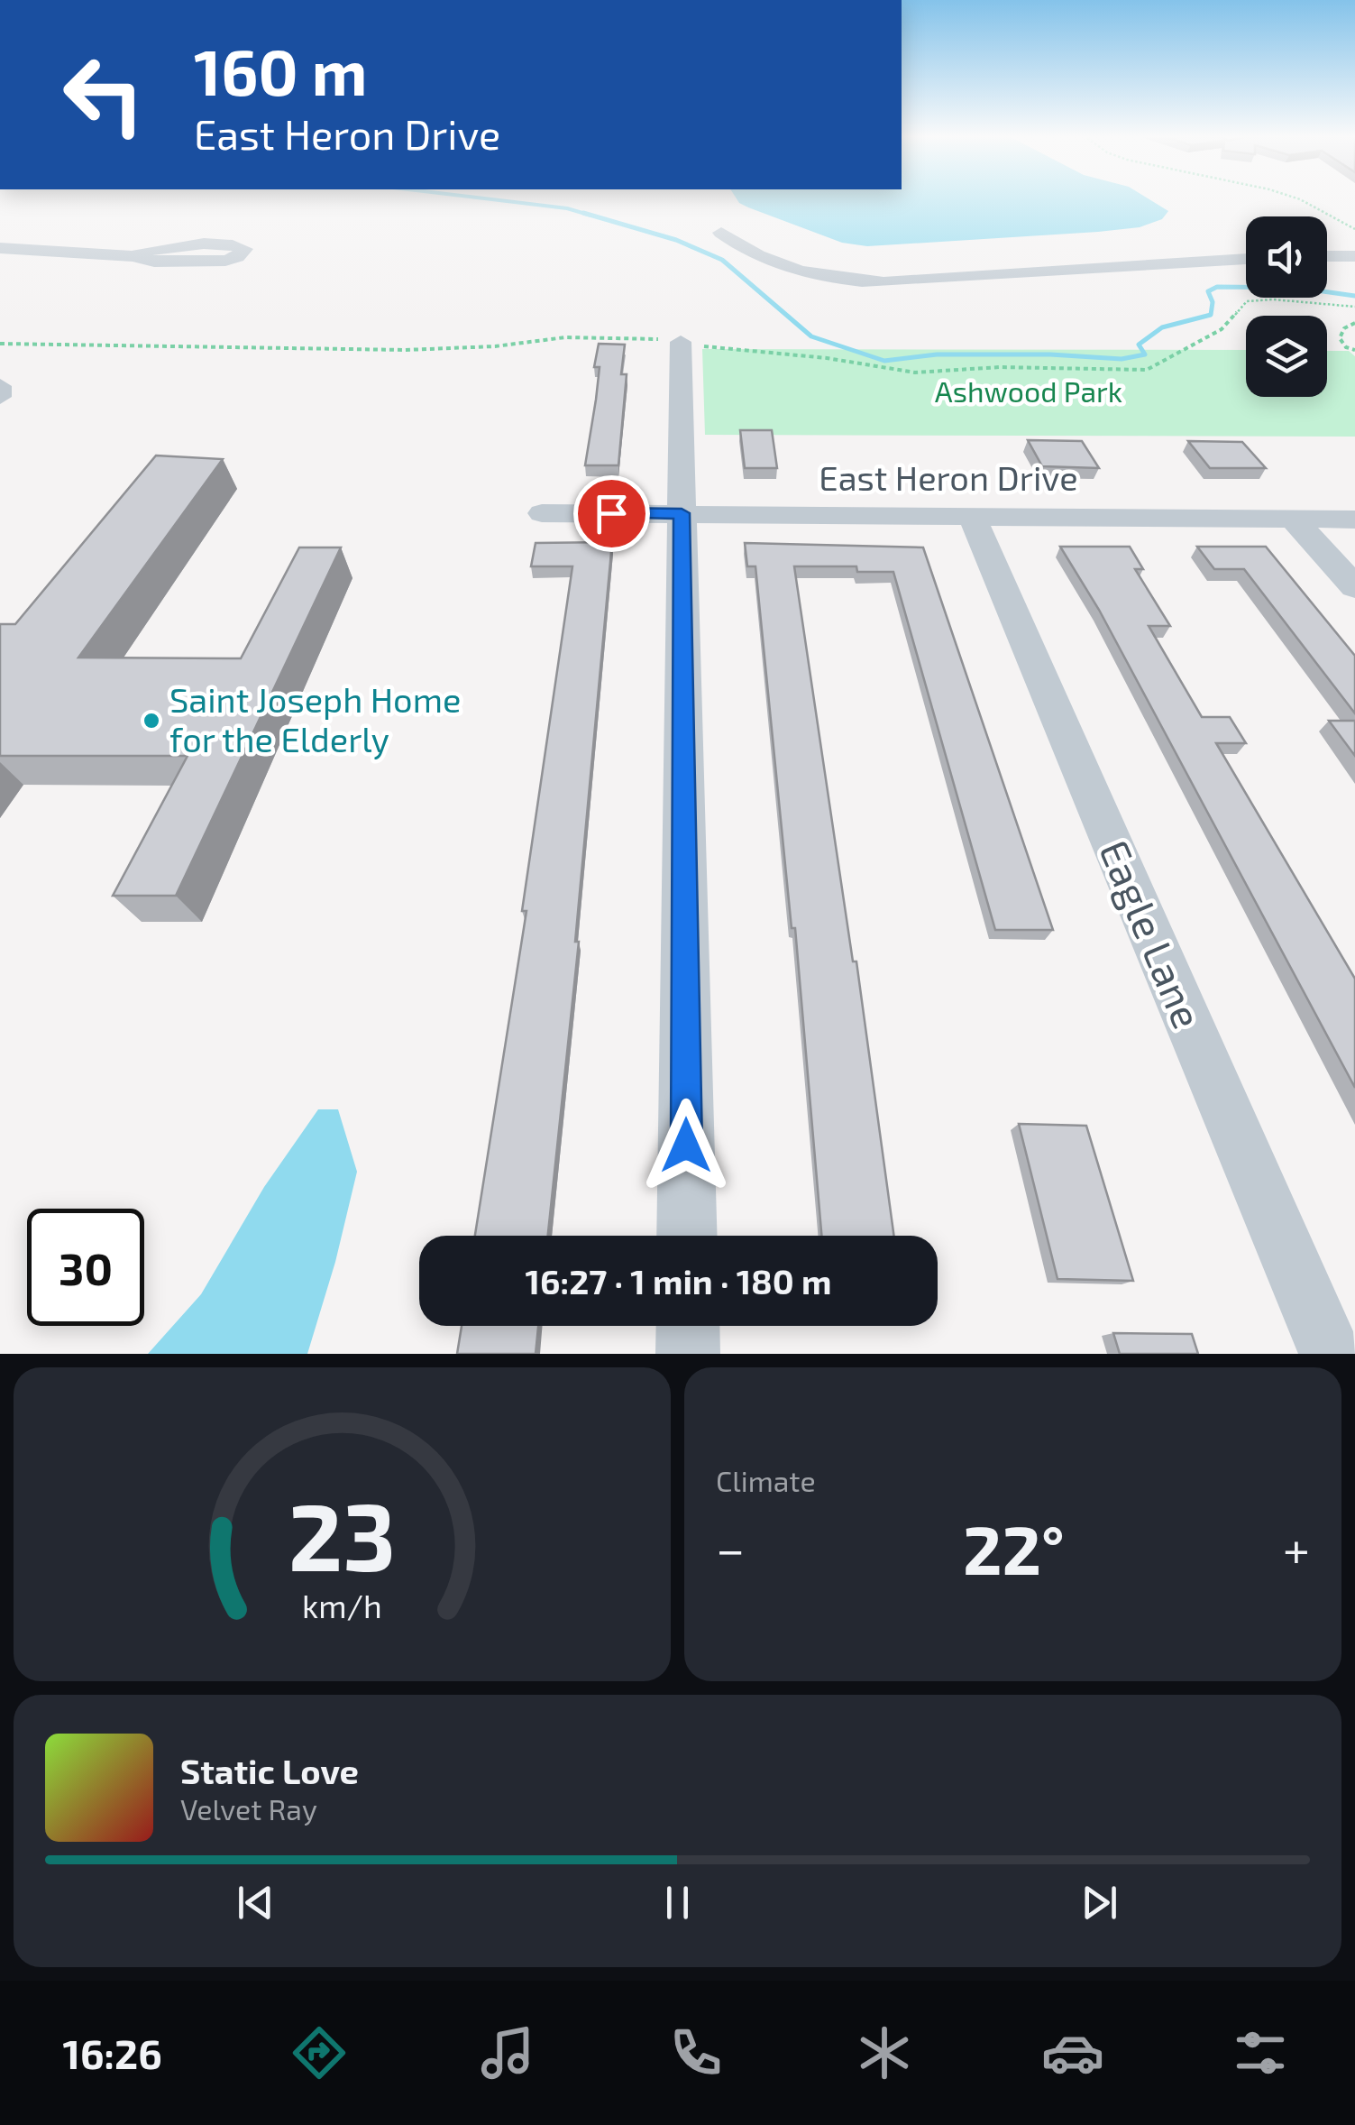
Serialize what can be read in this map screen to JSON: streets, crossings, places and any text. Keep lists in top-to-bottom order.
{
  "streets": {
    "street": ["East Heron Drive", "Eagle Lane"]
  },
  "crossings": [
    ["East Heron Drive", "Eagle Lane"]
  ],
  "parks": ["Ashwood Park"],
  "places": ["Saint Joseph Home for the Elderly"],
  "page": {
    "turn": ["160 m", "East Heron Drive"],
    "limit": "30",
    "trip": "16:27 · 1 min · 180 m",
    "tile": "Climate",
    "heat": ["−", "22°", "+"],
    "song": ["Static Love", "Velvet Ray"],
    "tabs": "16:26",
    "gauge": ["23", "km/h"]
  }
}
